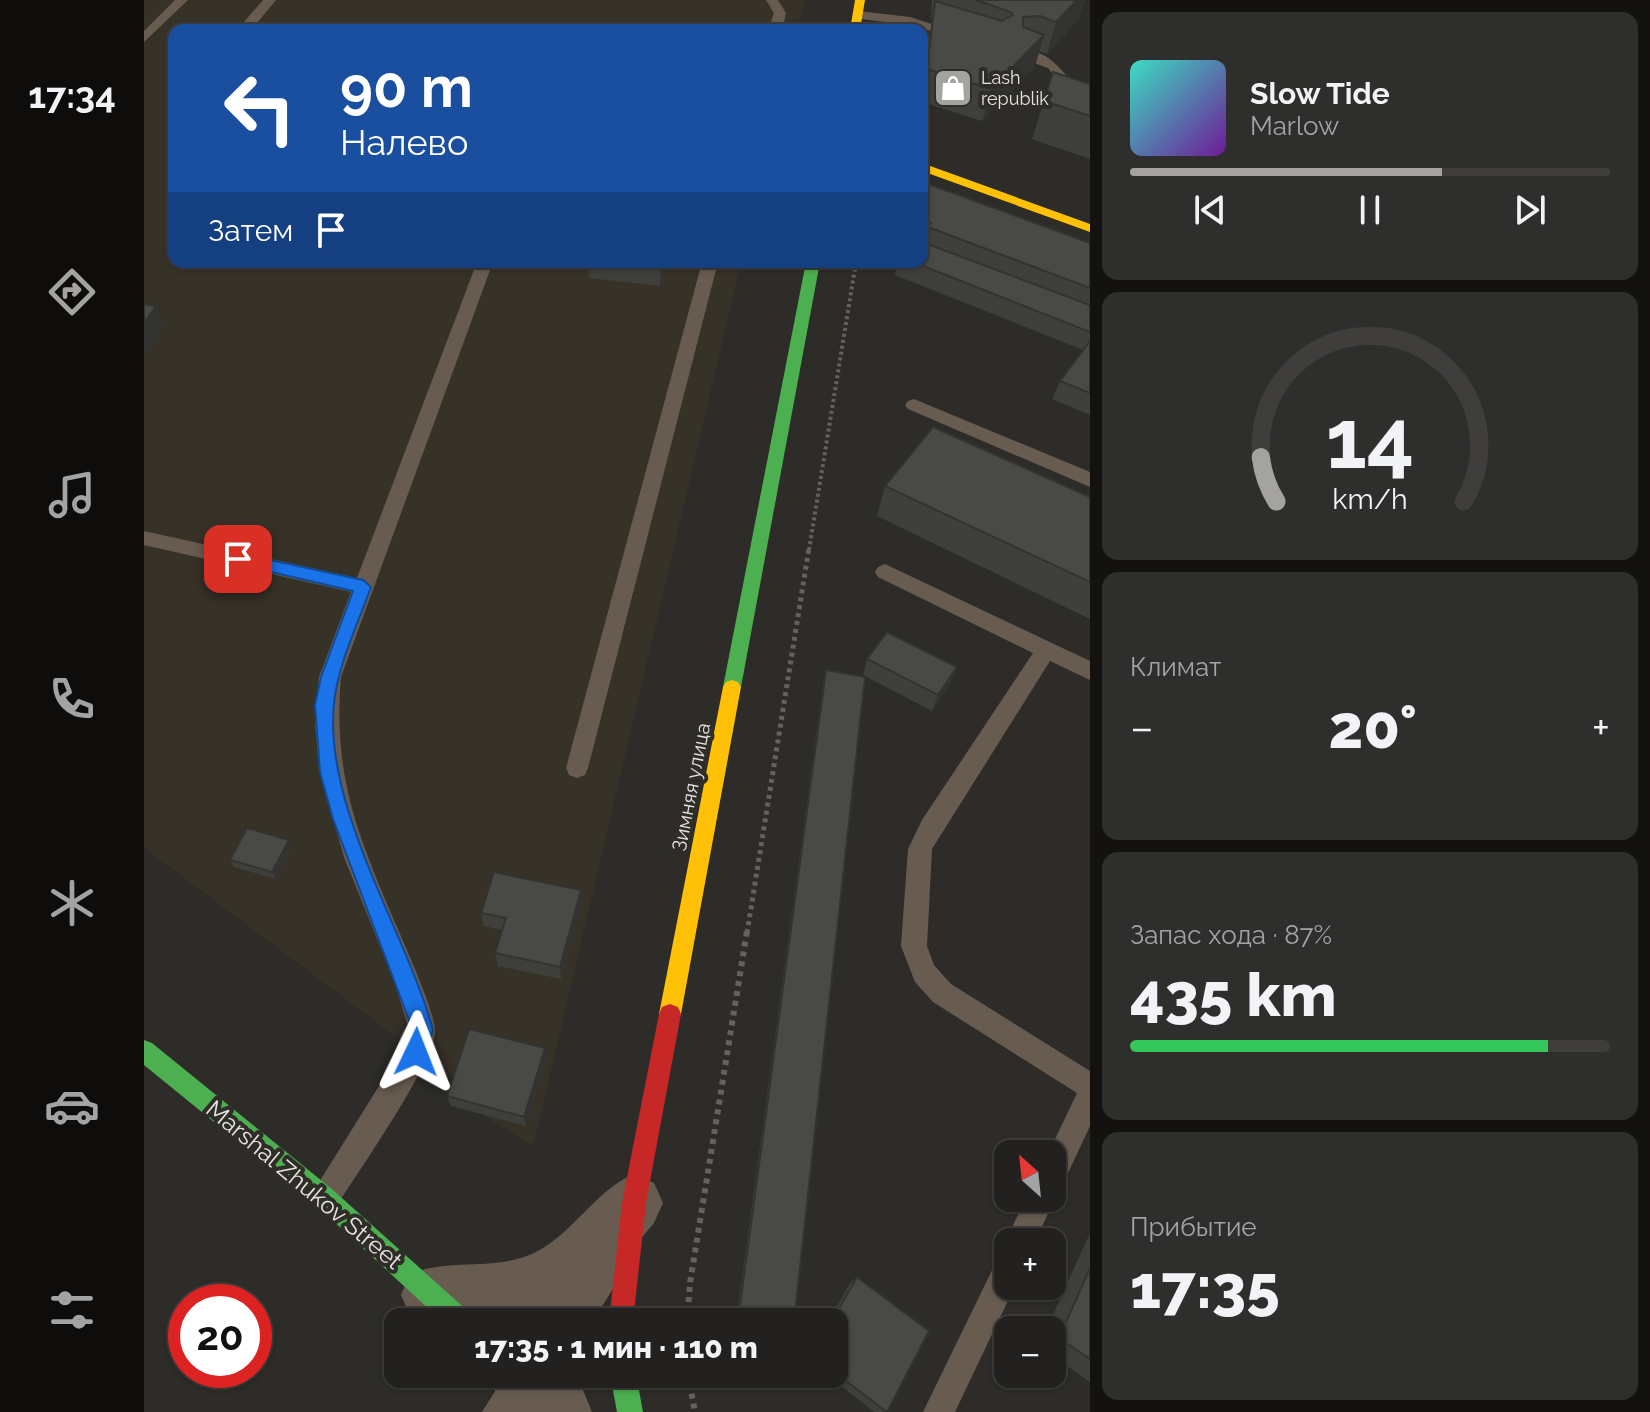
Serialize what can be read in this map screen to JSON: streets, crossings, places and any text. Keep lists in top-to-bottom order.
{
  "streets": {
    "main road": ["Зимняя улица", "Marshal Zhukov Street"]
  },
  "places": {
    "shop": ["Lash republik"]
  },
  "north": "top left",
  "page": {
    "tabs": "17:34",
    "turn": ["90 m", "Налево"],
    "song": ["Slow Tide", "Marlow"],
    "then": "Затем",
    "tile": [
      "Климат",
      ["Запас хода · 87%", "435 km"],
      ["Прибытие", "17:35"]
    ],
    "heat": ["−", "20°", "+"],
    "map_buttons": ["+", "−"],
    "limit": "20",
    "trip": "17:35 · 1 мин · 110 m",
    "gauge": ["14", "km/h"]
  }
}
